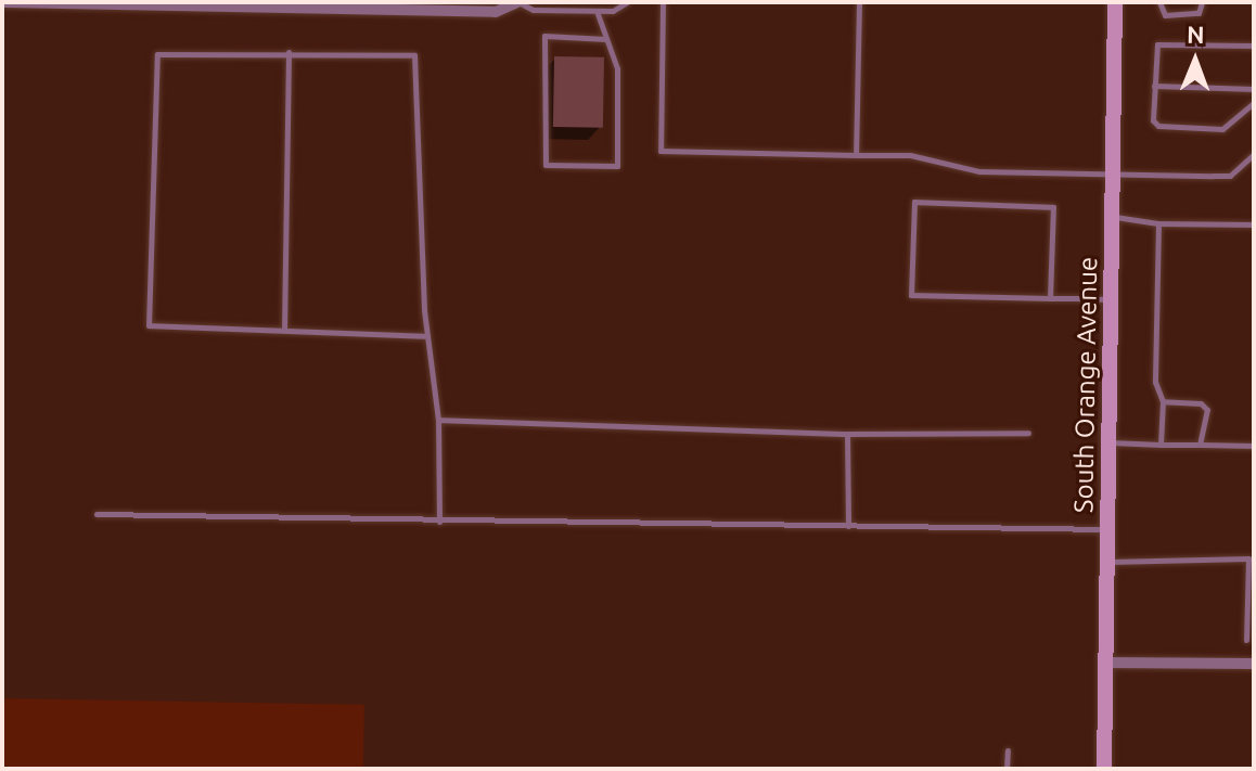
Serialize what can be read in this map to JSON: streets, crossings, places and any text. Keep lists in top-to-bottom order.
{
  "streets": {
    "street": ["South Orange Avenue"]
  },
  "north": "top"
}
